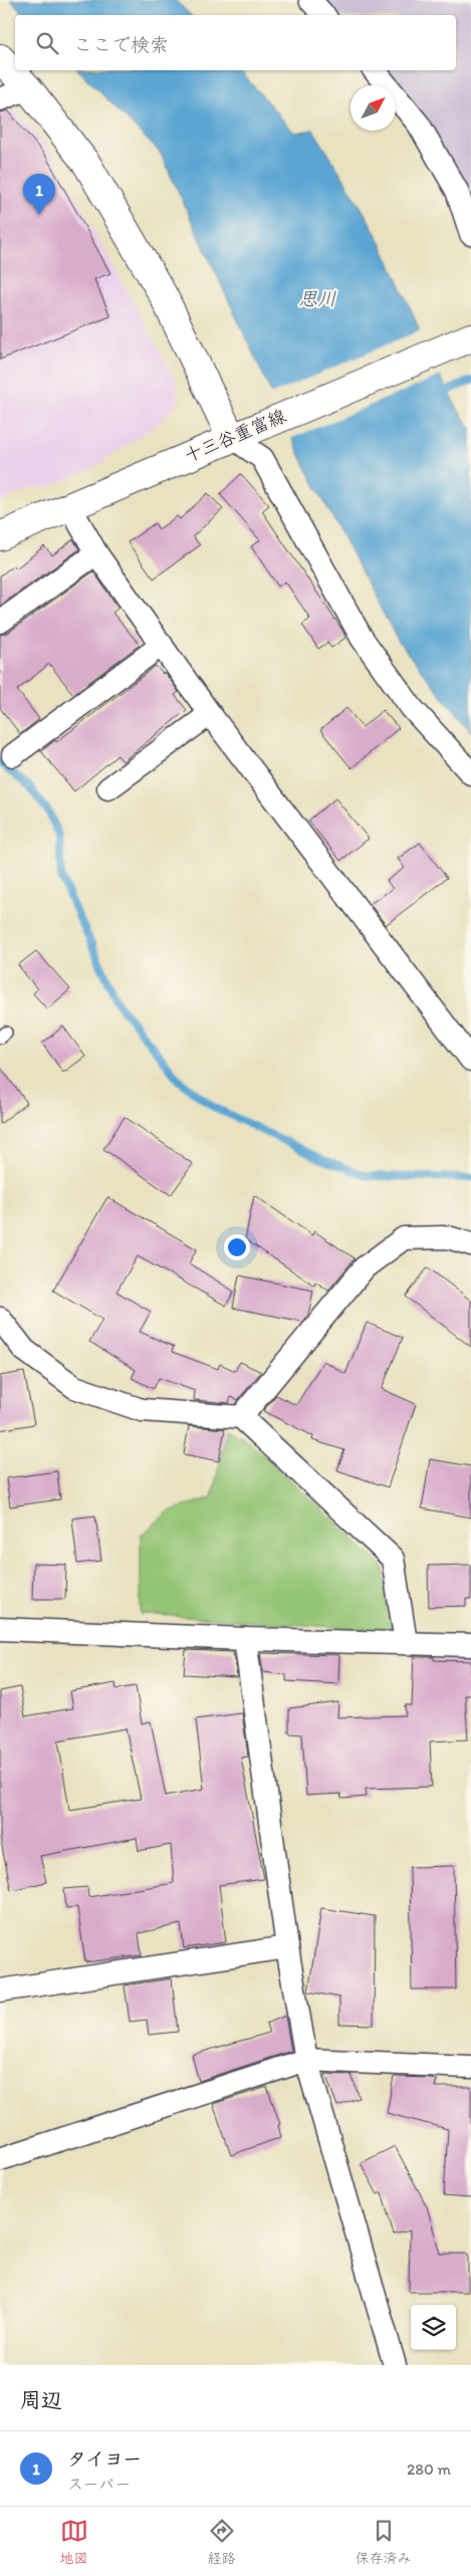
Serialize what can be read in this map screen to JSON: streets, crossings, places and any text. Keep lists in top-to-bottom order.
{
  "streets": {
    "main road": ["十三谷重富線"]
  },
  "water": ["思川"],
  "north": "top right",
  "page": {
    "search": "ここで検索",
    "pins": "1",
    "heading": "周辺",
    "list": [
      {
        "mark": "1",
        "name": "タイヨー",
        "note": "スーパー",
        "value": "280 m"
      }
    ],
    "nav": ["地図", "経路", "保存済み"]
  }
}
